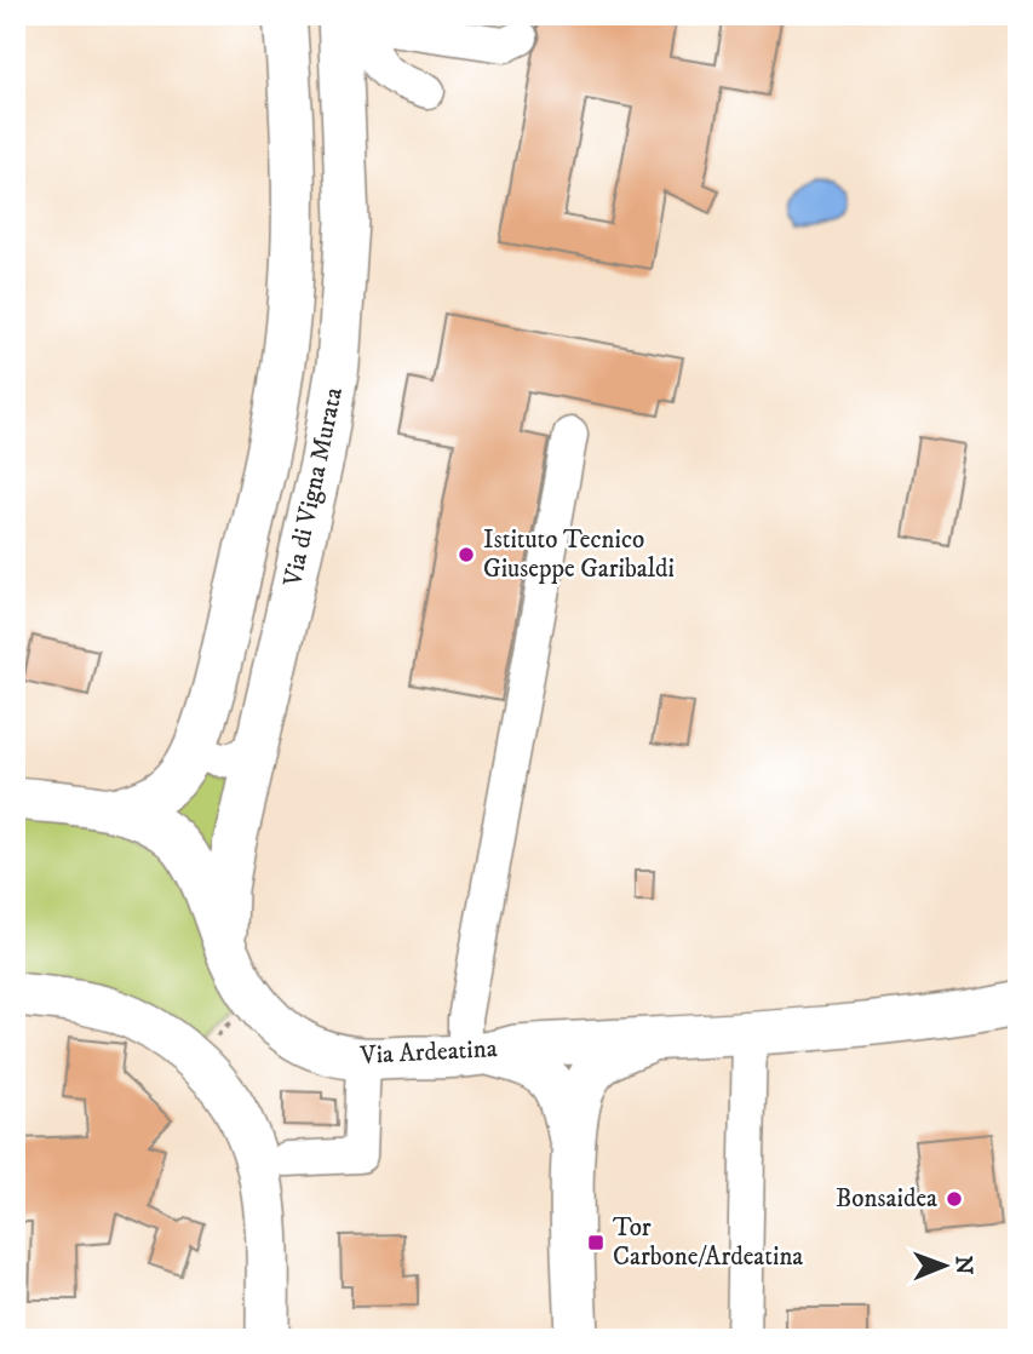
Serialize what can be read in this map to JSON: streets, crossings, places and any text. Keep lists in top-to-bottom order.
{
  "streets": {
    "main road": ["Via di Vigna Murata", "Via Ardeatina"]
  },
  "crossings": [
    ["Via di Vigna Murata", "Via Ardeatina"]
  ],
  "places": {
    "other": ["Istituto Tecnico Giuseppe Garibaldi", "Bonsaidea"],
    "transit": ["Tor Carbone/Ardeatina"]
  },
  "north": "right"
}
